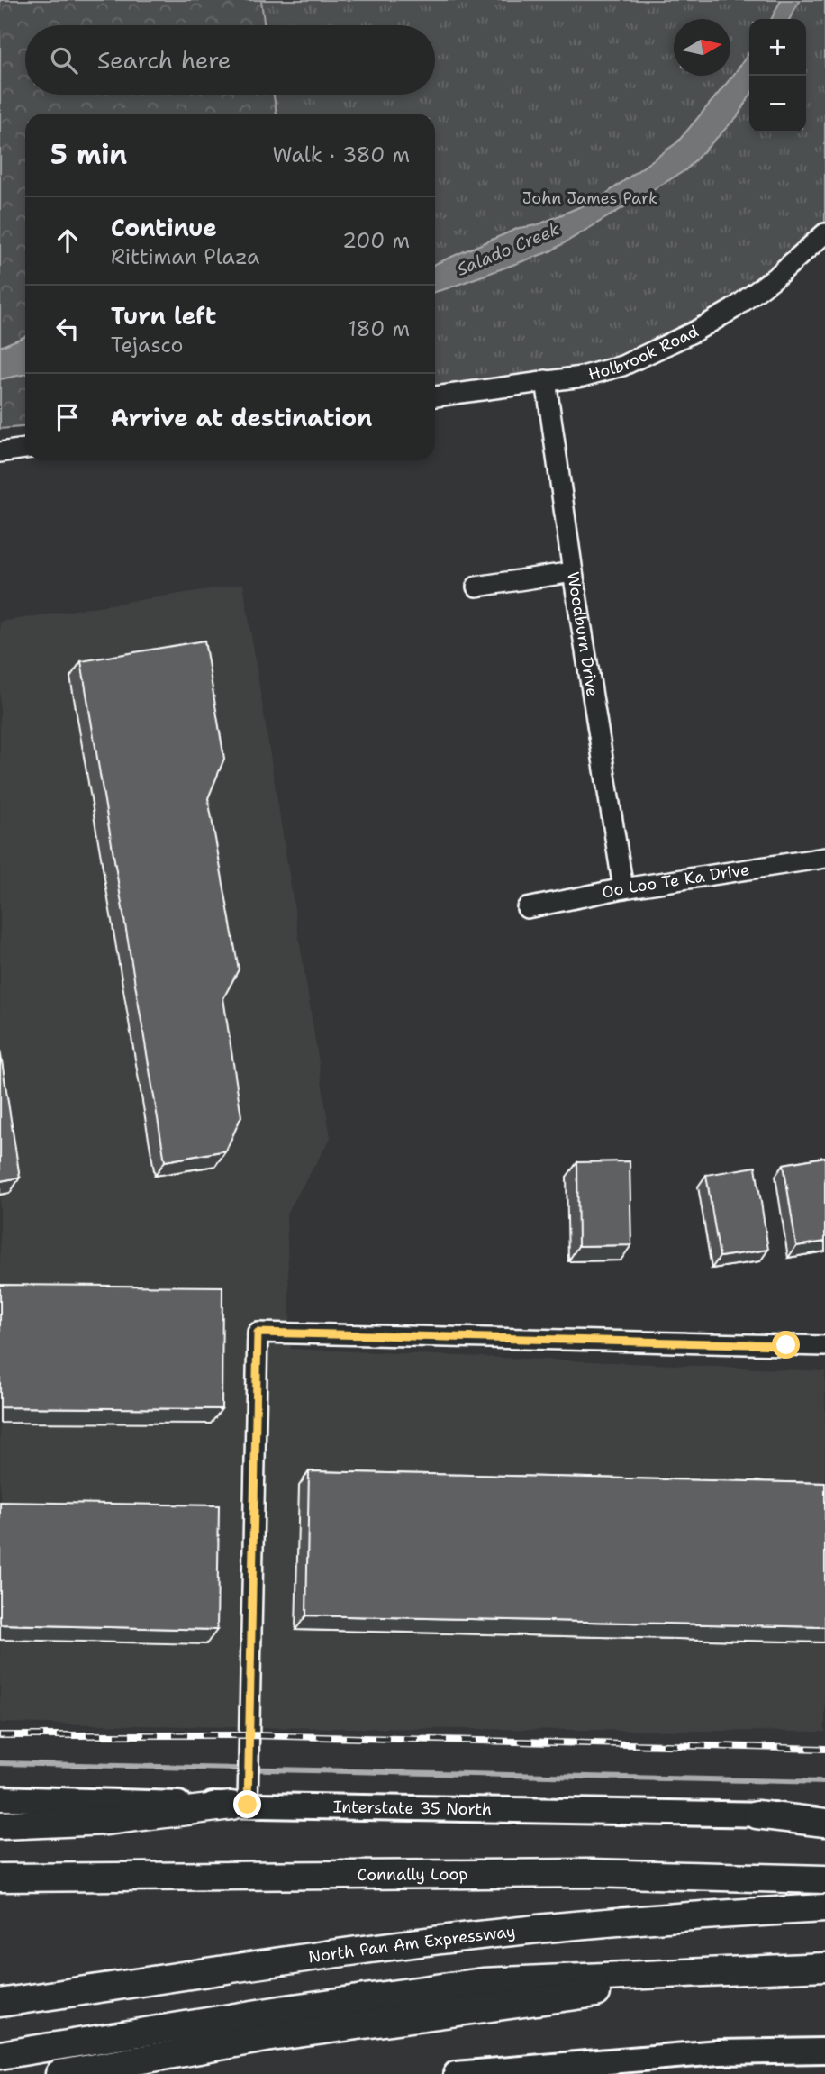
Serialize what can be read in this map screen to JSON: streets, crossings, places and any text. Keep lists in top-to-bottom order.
{
  "streets": {
    "highway": ["Connally Loop", "North Pan Am Expressway"],
    "main road": ["Interstate 35 North"],
    "street": ["Holbrook Road", "Woodburn Drive", "Oo Loo Te Ka Drive"]
  },
  "crossings": [
    ["Holbrook Road", "Woodburn Drive"],
    ["Woodburn Drive", "Oo Loo Te Ka Drive"]
  ],
  "water": ["Salado Creek"],
  "parks": ["John James Park"],
  "north": "right",
  "page": {
    "map_buttons": ["+", "−"],
    "search": "Search here",
    "heading": ["5 min", "Walk · 380 m"],
    "list": [
      ["Continue", "Rittiman Plaza", "200 m"],
      ["Turn left", "Tejasco", "180 m"],
      "Arrive at destination"
    ]
  }
}
